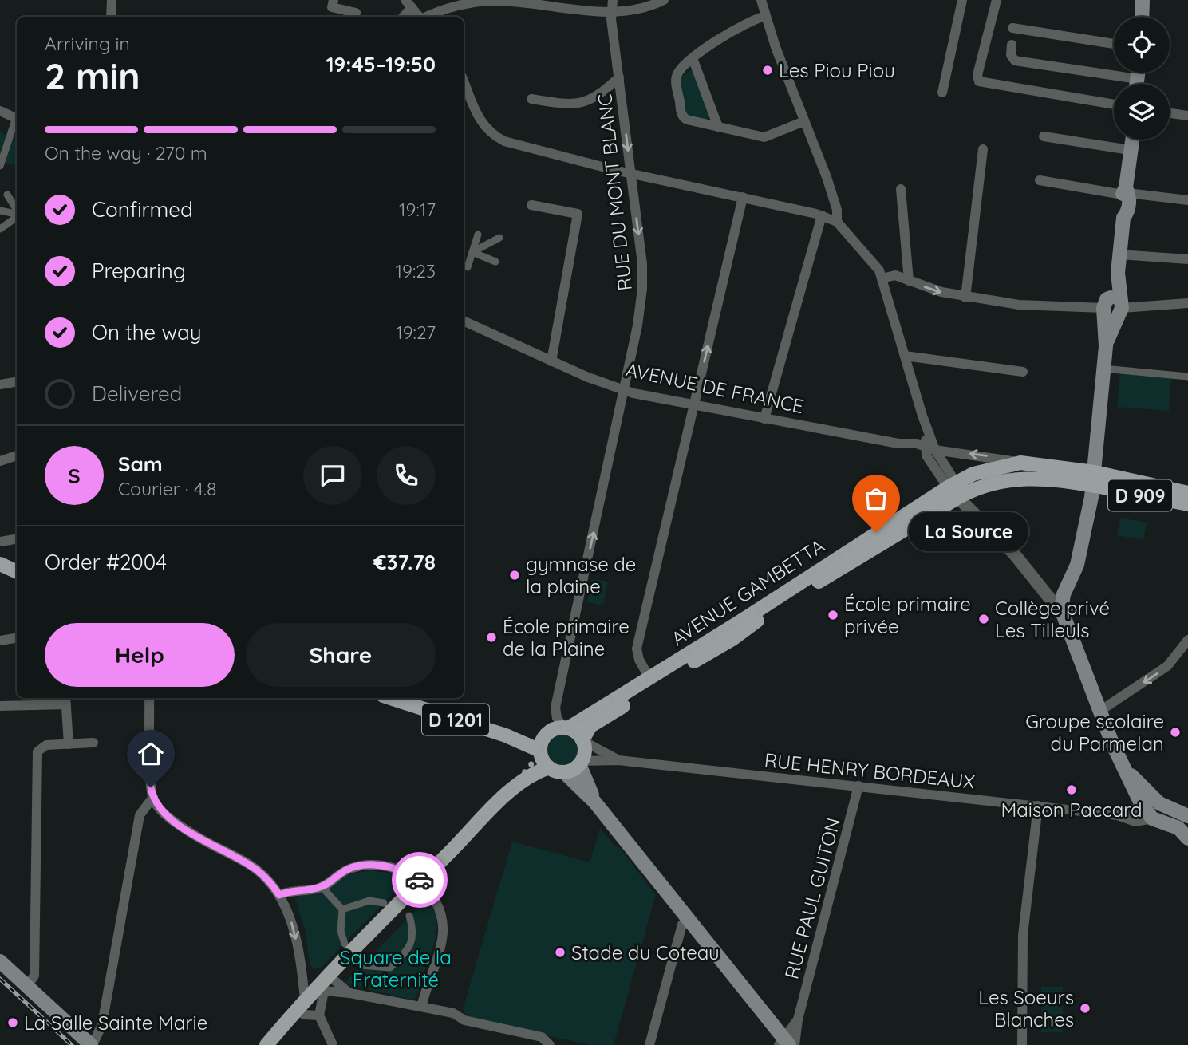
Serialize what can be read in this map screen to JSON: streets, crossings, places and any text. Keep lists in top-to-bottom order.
{
  "streets": {
    "main road": [
      "AVENUE DE FRANCE",
      "D 909",
      "AVENUE GAMBETTA",
      "D 1201"
    ],
    "street": ["RUE DU MONT BLANC", "RUE HENRY BORDEAUX", "RUE PAUL GUITON"]
  },
  "crossings": [
    ["RUE DU MONT BLANC", "AVENUE DE FRANCE"],
    ["RUE DU MONT BLANC", "AVENUE GAMBETTA"],
    ["RUE DU MONT BLANC", "D 1201"],
    ["RUE DU MONT BLANC", "RUE HENRY BORDEAUX"],
    ["AVENUE DE FRANCE", "D 909"],
    ["AVENUE DE FRANCE", "AVENUE GAMBETTA"],
    ["D 909", "AVENUE GAMBETTA"],
    ["AVENUE GAMBETTA", "D 1201"],
    ["AVENUE GAMBETTA", "RUE HENRY BORDEAUX"],
    ["D 1201", "RUE HENRY BORDEAUX"],
    ["RUE HENRY BORDEAUX", "RUE PAUL GUITON"]
  ],
  "parks": ["Square de la Fraternité"],
  "places": [
    "Les Piou Piou",
    "La Source",
    "gymnase de la plaine",
    "École primaire privée",
    "Collège privé Les Tilleuls",
    "École primaire de la Plaine",
    "Groupe scolaire du Parmelan",
    "Maison Paccard",
    "Stade du Coteau",
    "Les Soeurs Blanches",
    "La Salle Sainte Marie"
  ],
  "page": {
    "heading": ["2 min", "Arriving in", "19:45–19:50"],
    "panel": [
      "Sam",
      "Courier · 4.8",
      "Order #2004",
      "€37.78"
    ],
    "bar": "On the way · 270 m",
    "list": [
      ["Confirmed", "19:17"],
      ["Preparing", "19:23"],
      ["On the way", "19:27"],
      "Delivered"
    ],
    "round": "S",
    "bubble": "La Source",
    "buttons": ["Help", "Share"]
  }
}
